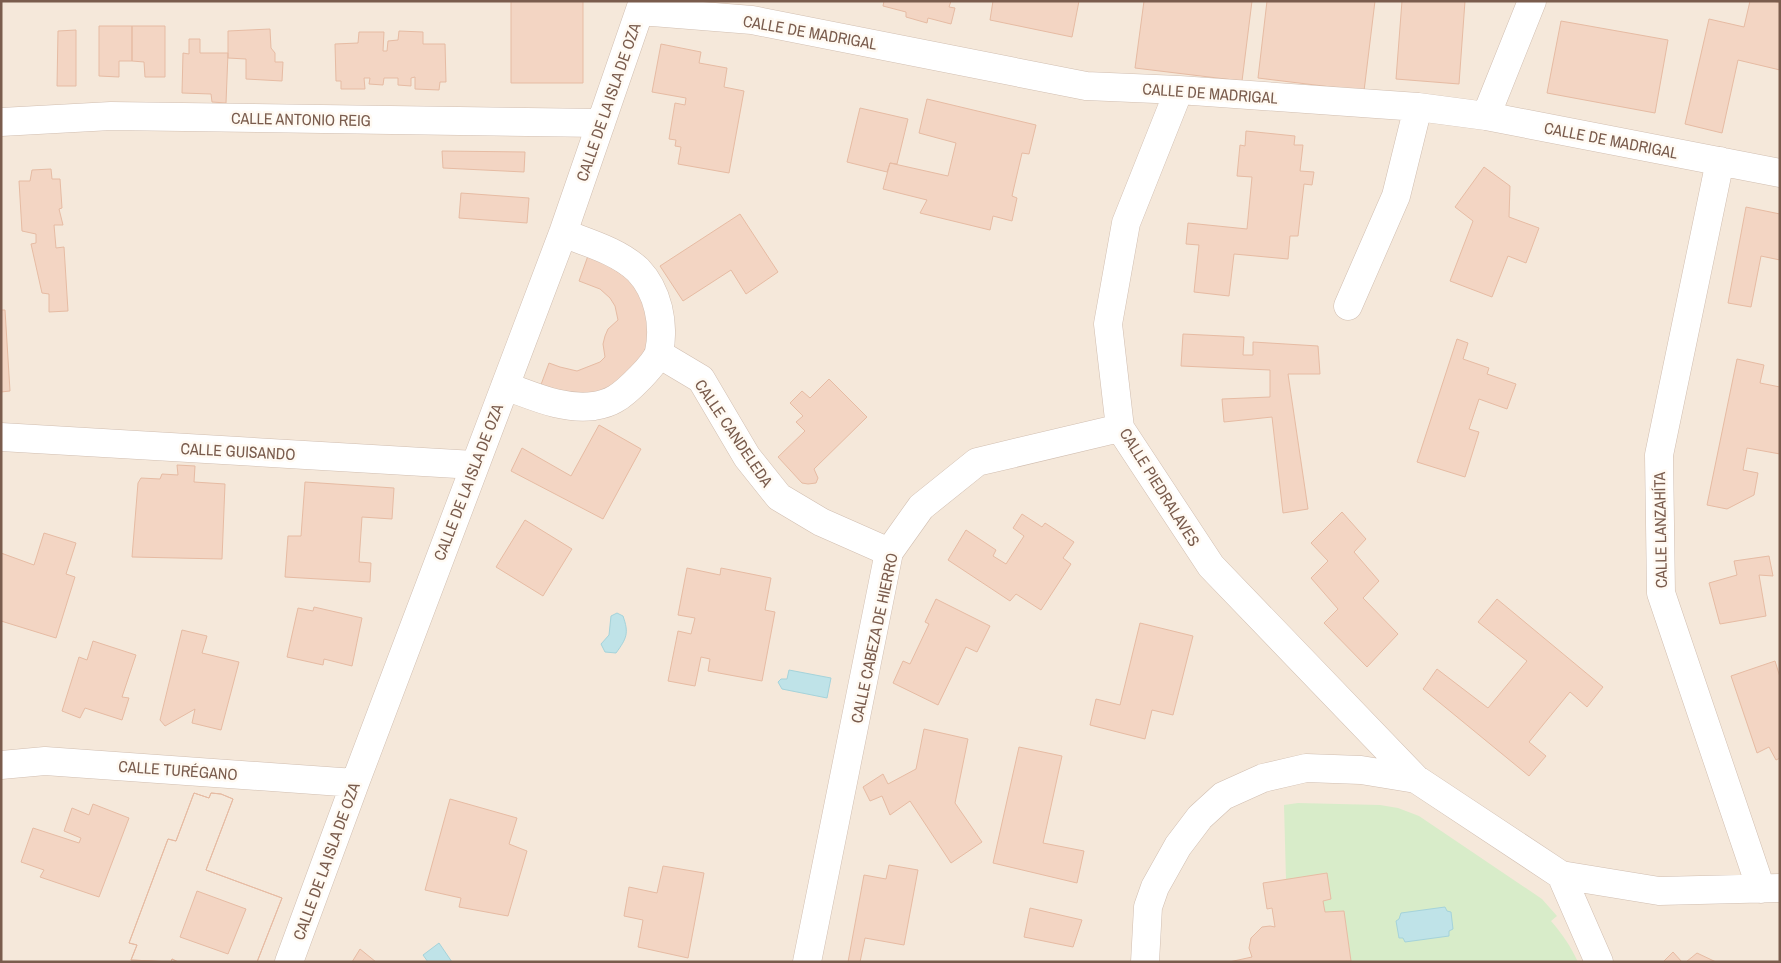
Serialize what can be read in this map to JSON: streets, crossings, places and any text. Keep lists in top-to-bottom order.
{
  "streets": {
    "street": [
      "CALLE DE MADRIGAL",
      "CALLE DE LA ISLA DE OZA",
      "CALLE ANTONIO REIG",
      "CALLE CANDELEDA",
      "CALLE GUISANDO",
      "CALLE PIEDRALAVES",
      "CALLE LANZAHÍTA",
      "CALLE CABEZA DE HIERRO",
      "CALLE TURÉGANO"
    ]
  },
  "crossings": [
    ["CALLE DE MADRIGAL", "CALLE DE LA ISLA DE OZA"],
    ["CALLE DE MADRIGAL", "CALLE PIEDRALAVES"],
    ["CALLE DE MADRIGAL", "CALLE LANZAHÍTA"],
    ["CALLE DE LA ISLA DE OZA", "CALLE ANTONIO REIG"],
    ["CALLE DE LA ISLA DE OZA", "CALLE GUISANDO"],
    ["CALLE DE LA ISLA DE OZA", "CALLE TURÉGANO"],
    ["CALLE CANDELEDA", "CALLE CABEZA DE HIERRO"],
    ["CALLE PIEDRALAVES", "CALLE CABEZA DE HIERRO"]
  ]
}
